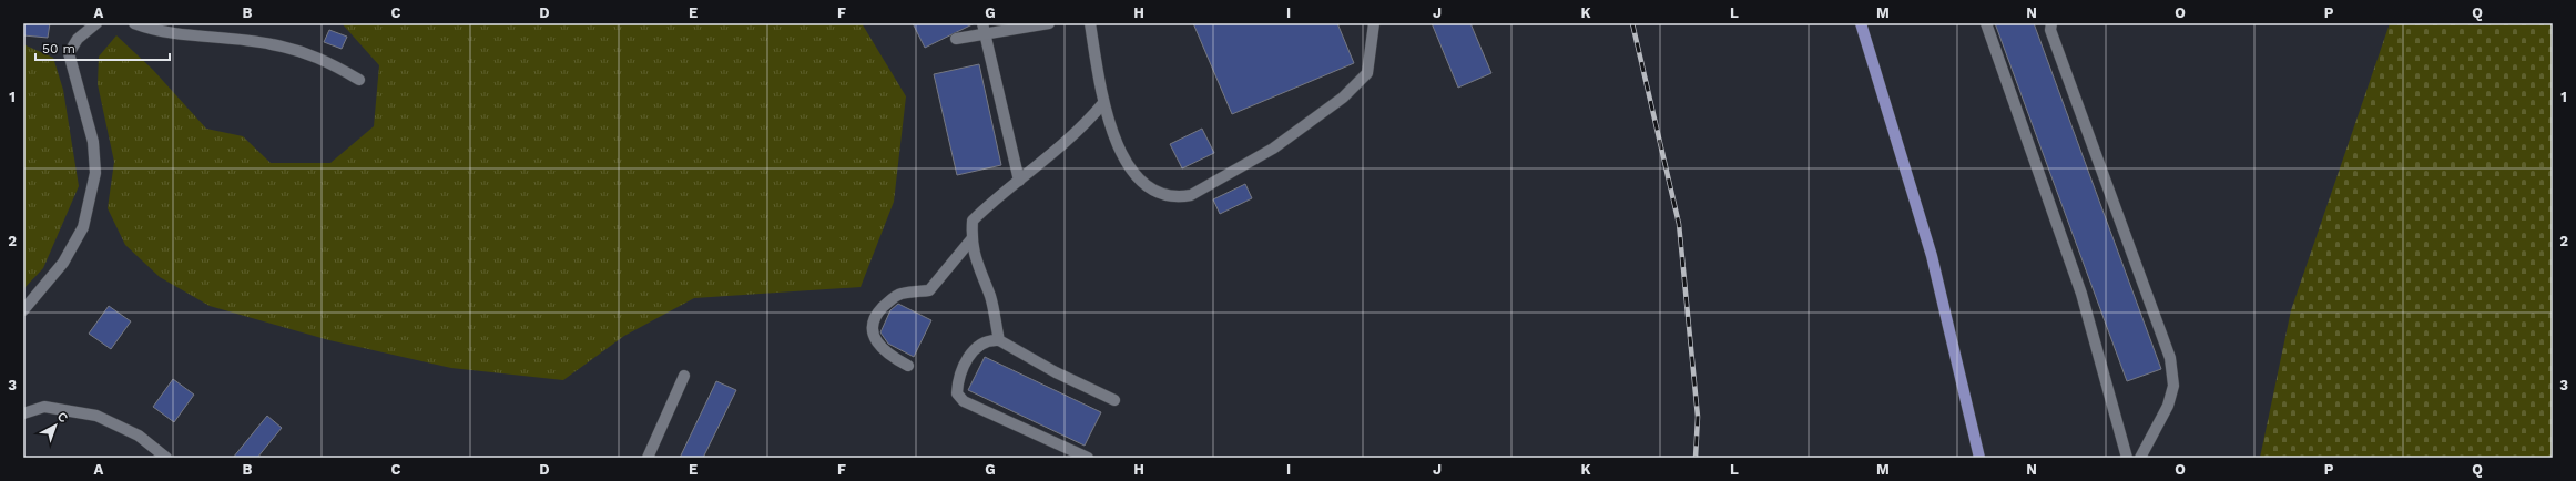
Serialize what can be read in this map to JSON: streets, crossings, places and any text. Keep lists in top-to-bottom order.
{
  "scale_bar": "50 m",
  "north": "top right",
  "grid": {
    "columns": [
      "A",
      "B",
      "C",
      "D",
      "E",
      "F",
      "G",
      "H",
      "I",
      "J",
      "K",
      "L",
      "M",
      "N",
      "O",
      "P",
      "Q"
    ],
    "rows": ["1", "2", "3"]
  }
}
